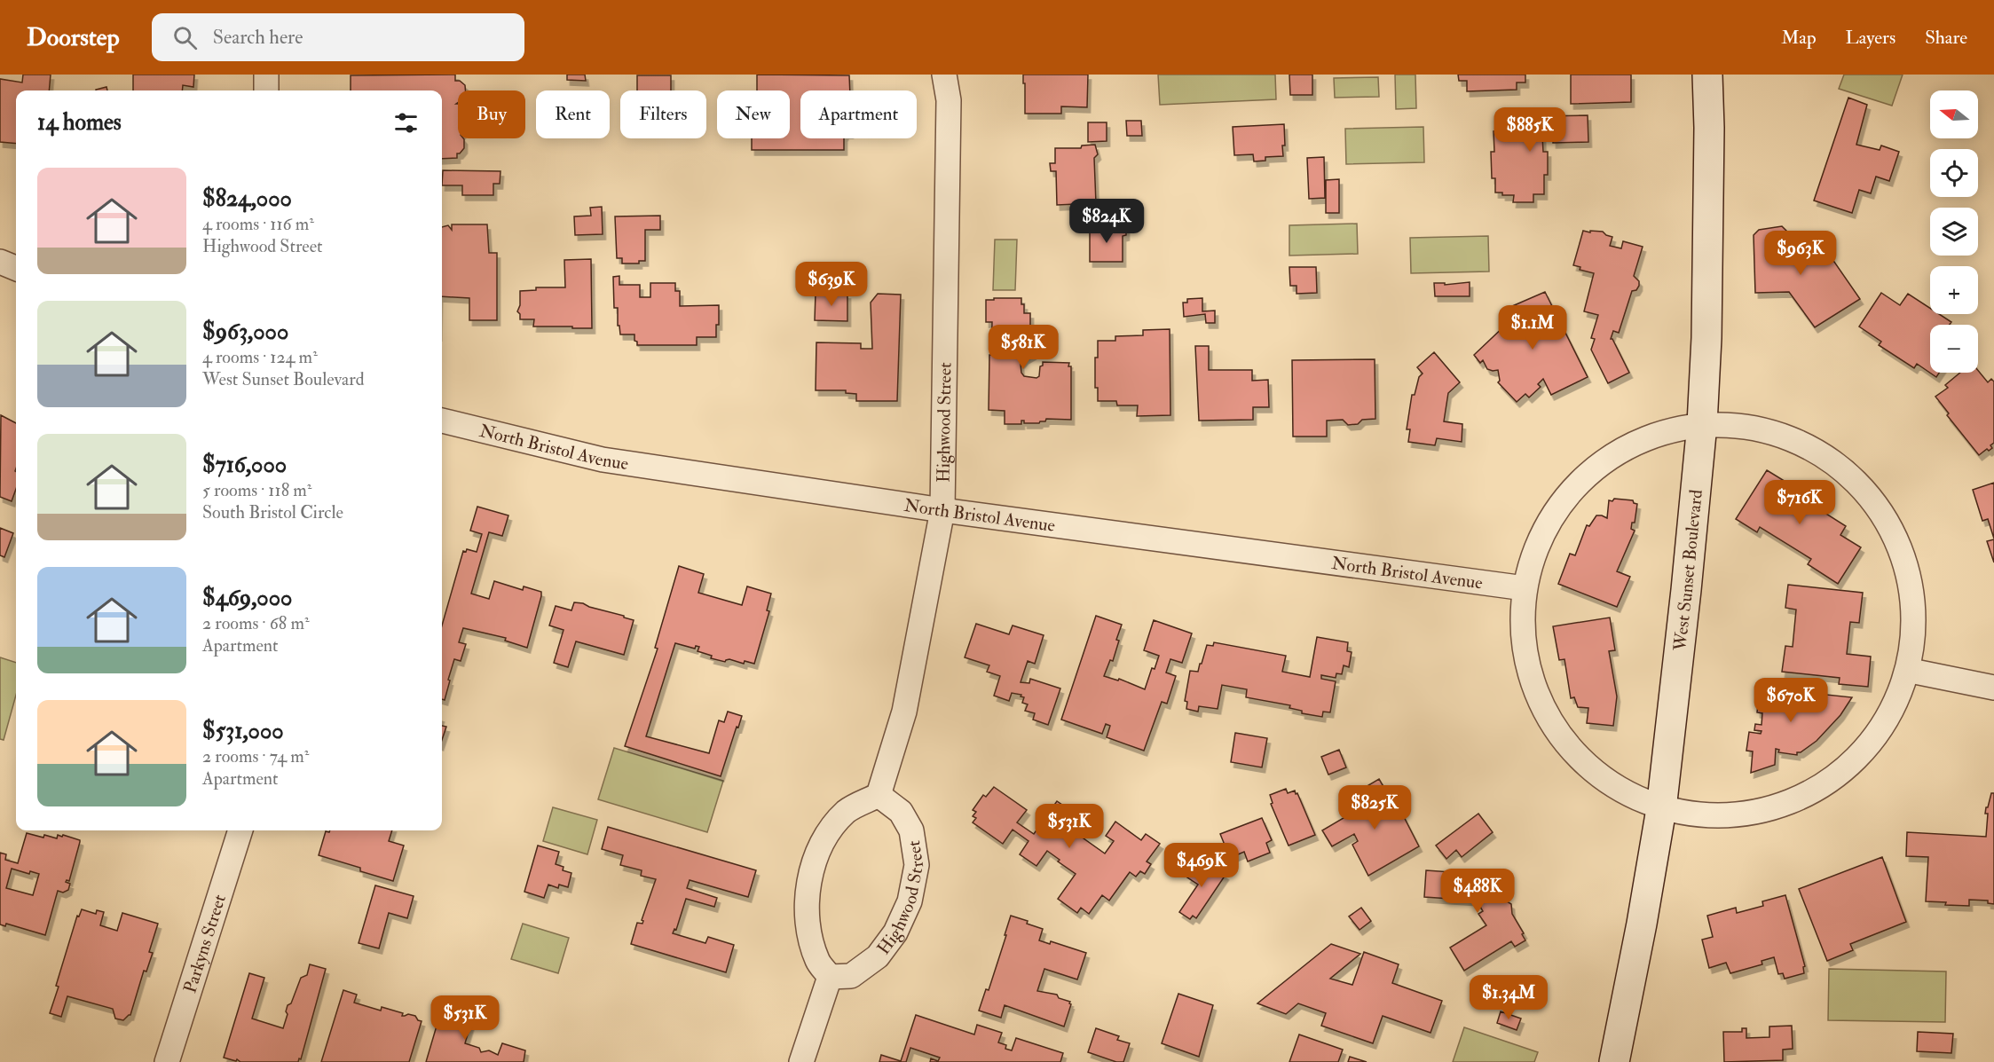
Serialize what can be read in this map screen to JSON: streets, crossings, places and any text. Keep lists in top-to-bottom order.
{
  "streets": {
    "main road": ["West Sunset Boulevard"],
    "street": ["Highwood Street", "North Bristol Avenue", "Parkyns Street"]
  },
  "crossings": [
    ["Highwood Street", "North Bristol Avenue"]
  ],
  "north": "left",
  "page": {
    "header": "Doorstep",
    "search": "Search here",
    "nav": ["Map", "Layers", "Share"],
    "map_buttons": ["+", "−"],
    "chip": [
      "Buy",
      "Rent",
      "Filters",
      "New",
      "Apartment"
    ],
    "heading": "14 homes",
    "price": [
      "$885K",
      "$824K",
      "$963K",
      "$639K",
      "$1.1M",
      "$581K",
      "$716K",
      "$670K",
      "$825K",
      "$531K",
      "$469K",
      "$488K",
      "$1.34M",
      "$531K"
    ],
    "list": [
      {
        "name": "$824,000",
        "note": "4 rooms · 116 m² · Highwood Street"
      },
      {
        "name": "$963,000",
        "note": "4 rooms · 124 m² · West Sunset Boulevard"
      },
      {
        "name": "$716,000",
        "note": "5 rooms · 118 m² · South Bristol Circle"
      },
      {
        "name": "$469,000",
        "note": "2 rooms · 68 m² · Apartment"
      },
      {
        "name": "$531,000",
        "note": "2 rooms · 74 m² · Apartment"
      }
    ]
  }
}
